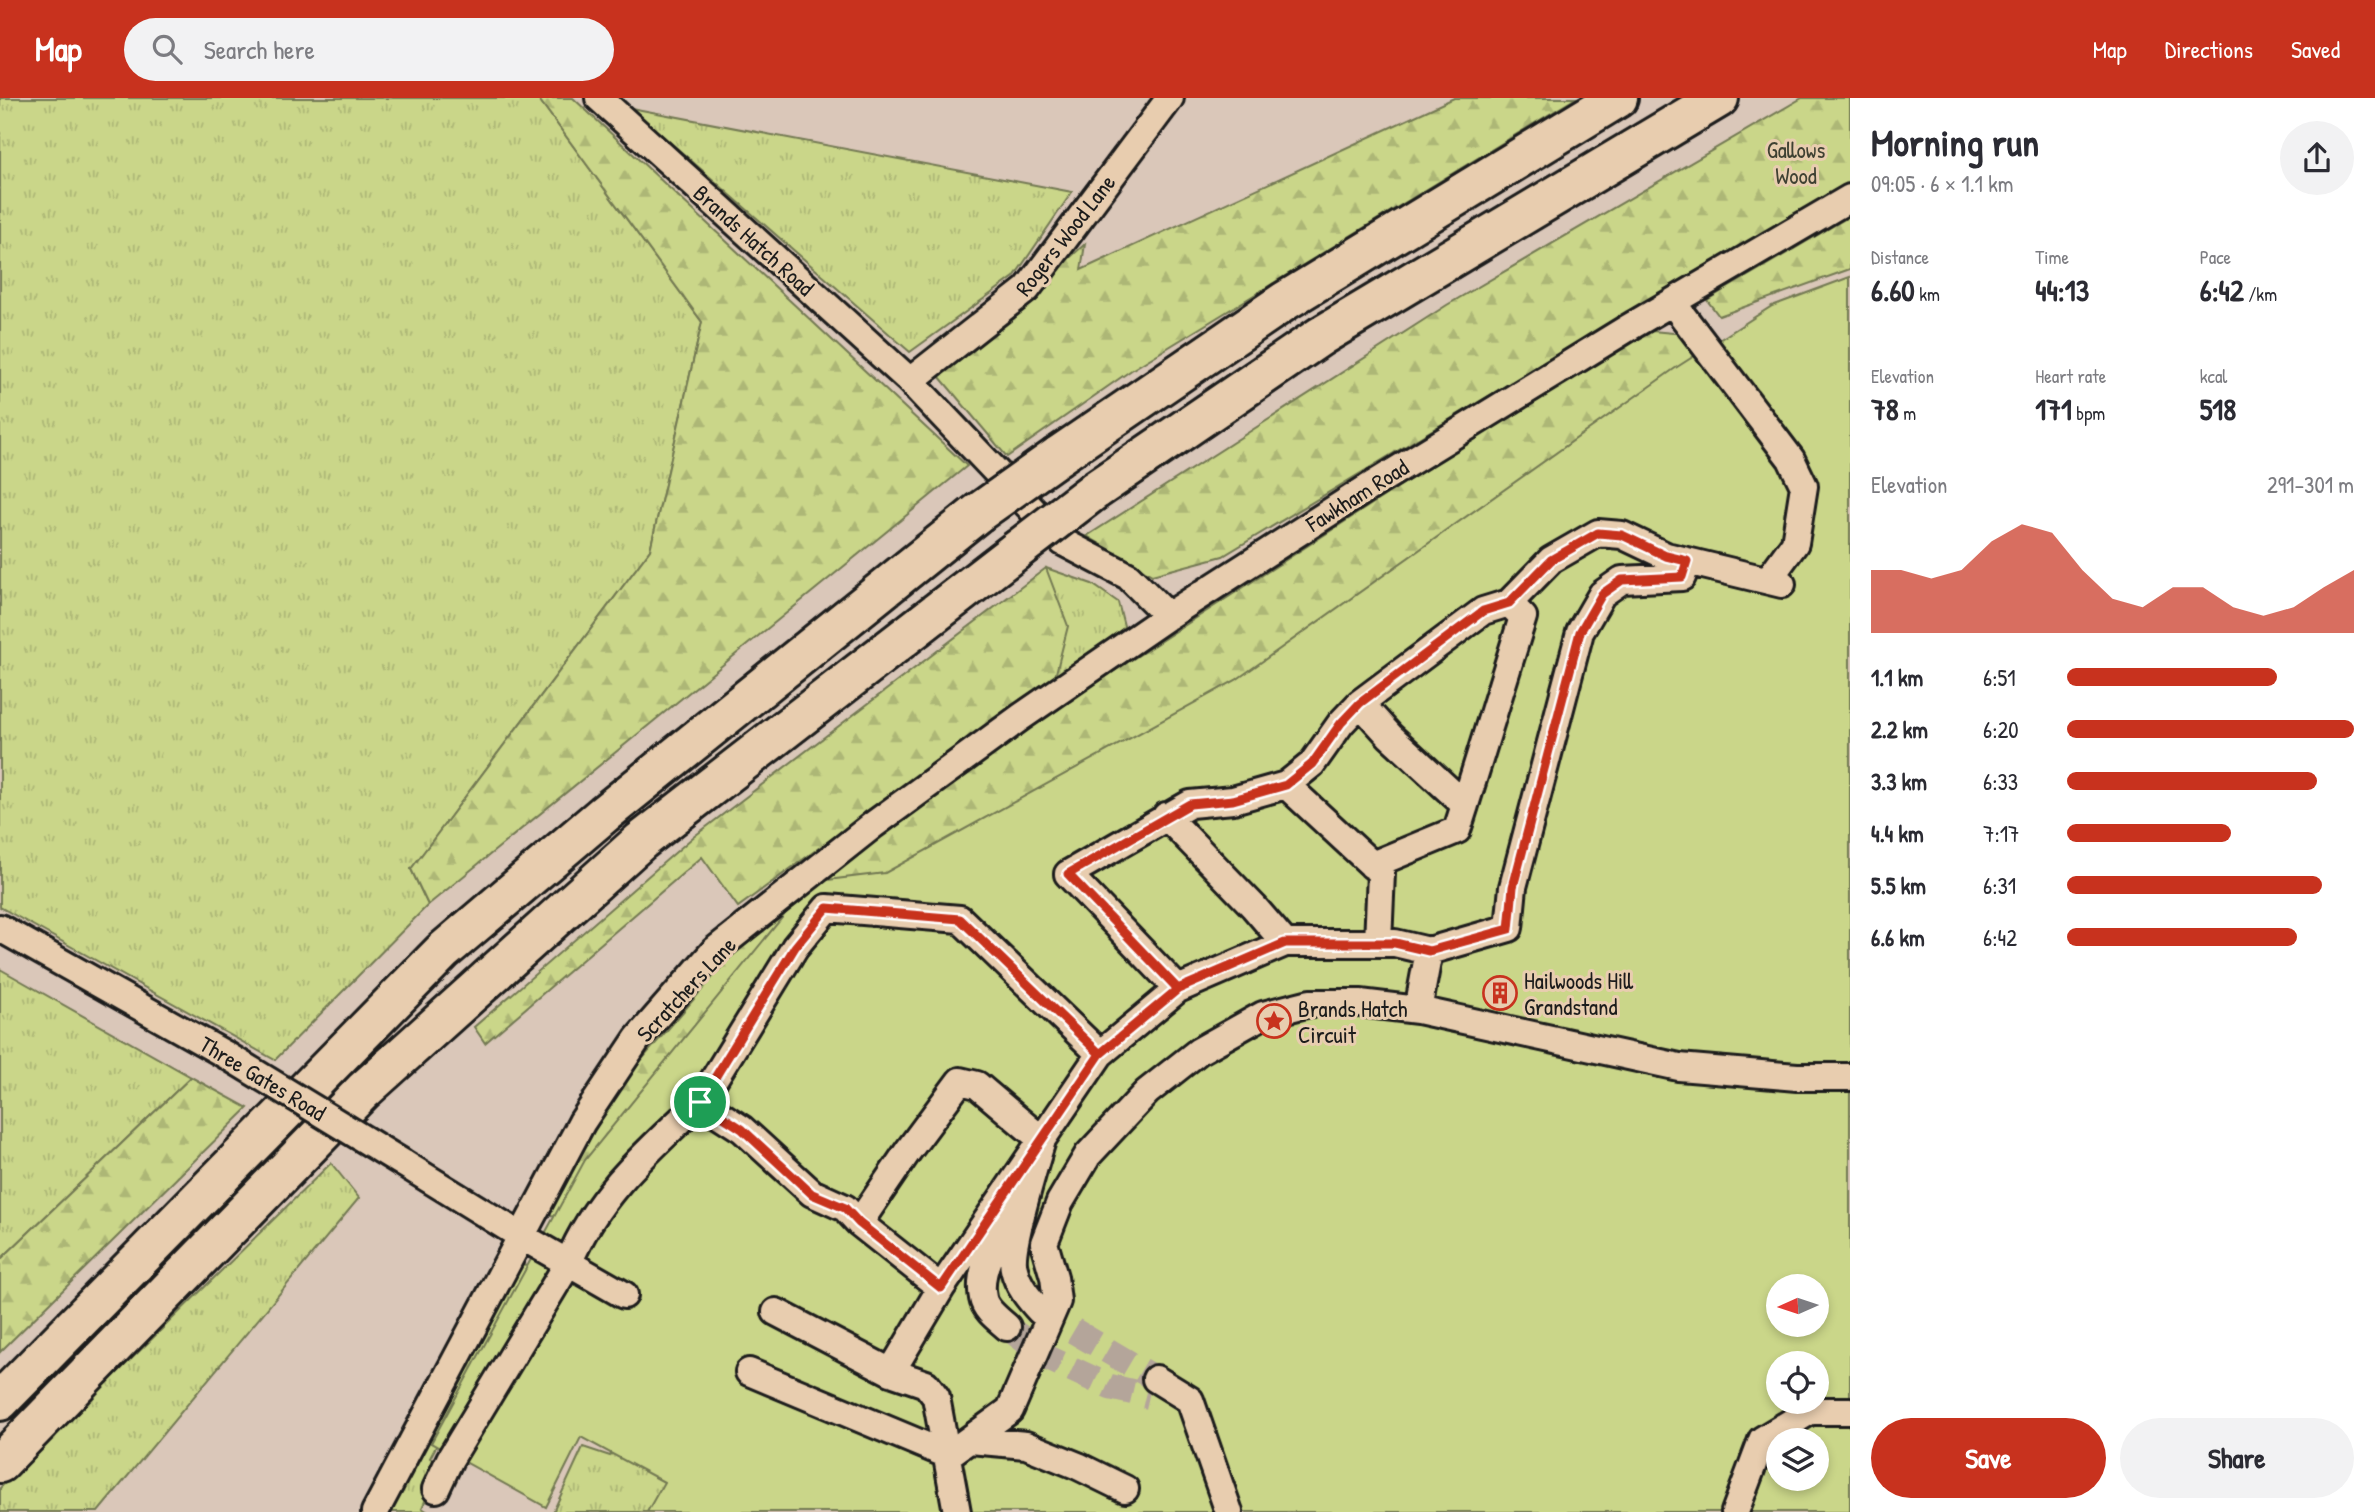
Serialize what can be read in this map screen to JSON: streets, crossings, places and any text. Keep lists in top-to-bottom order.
{
  "streets": {
    "street": [
      "Rogers Wood Lane",
      "Brands Hatch Road",
      "Fawkham Road",
      "Scratchers Lane",
      "Three Gates Road"
    ]
  },
  "crossings": [
    ["Rogers Wood Lane", "Brands Hatch Road"],
    ["Fawkham Road", "Scratchers Lane"],
    ["Scratchers Lane", "Three Gates Road"]
  ],
  "parks": ["Gallows Wood"],
  "places": {
    "building": ["Hailwoods Hill Grandstand"],
    "place": ["Brands Hatch Circuit"]
  },
  "north": "left",
  "page": {
    "header": "Map",
    "search": "Search here",
    "nav": ["Map", "Directions", "Saved"],
    "heading": ["Morning run", "09:05 · 6 × 1.1 km"],
    "stats": [
      ["Distance", "6.60 km"],
      ["Time", "44:13"],
      ["Pace", "6:42 /km"],
      ["Elevation", "78 m"],
      ["Heart rate", "171 bpm"],
      ["kcal", "518"]
    ],
    "chart": ["Elevation", "291–301 m"],
    "list": [
      {
        "name": "1.1 km",
        "note": "6:51"
      },
      {
        "name": "2.2 km",
        "note": "6:20"
      },
      {
        "name": "3.3 km",
        "note": "6:33"
      },
      {
        "name": "4.4 km",
        "note": "7:17"
      },
      {
        "name": "5.5 km",
        "note": "6:31"
      },
      {
        "name": "6.6 km",
        "note": "6:42"
      }
    ],
    "buttons": ["Save", "Share"]
  }
}
